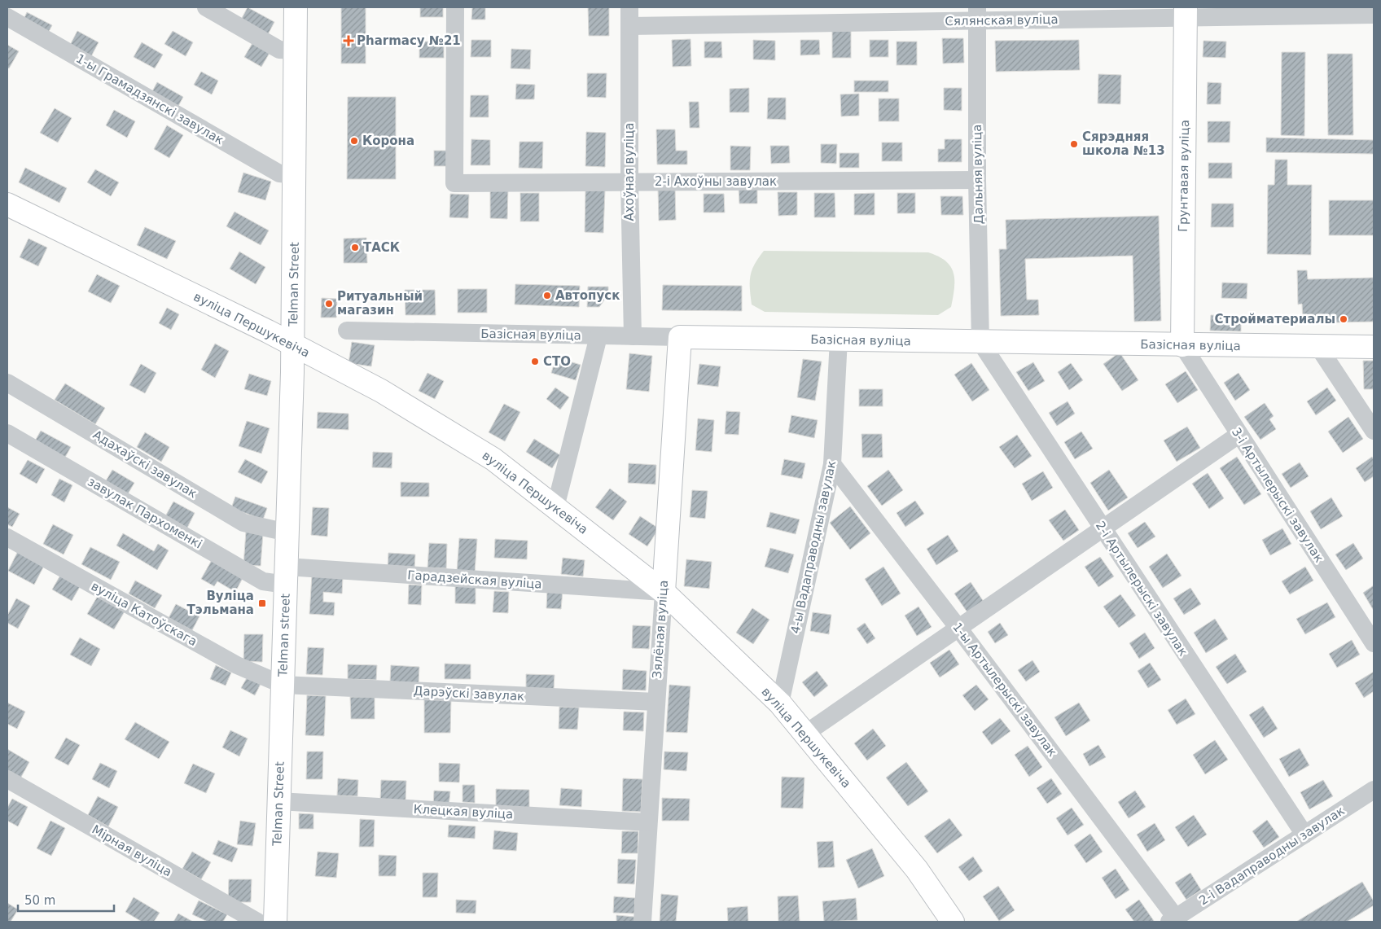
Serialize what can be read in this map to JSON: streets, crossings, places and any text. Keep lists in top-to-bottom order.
{
  "streets": {
    "main road": [
      "Грунтавая вуліца",
      "Telman Street",
      "вуліца Першукевіча",
      "Базісная вуліца",
      "Зялёная вуліца",
      "Telman street"
    ],
    "street": [
      "Сялянская вуліца",
      "1-ы Грамадзянскі завулак",
      "Ахоўная вуліца",
      "Дальняя вуліца",
      "2-і Ахоўны завулак",
      "Адахаўскі завулак",
      "3-і Артылерыскі завулак",
      "завулак Пархоменкі",
      "4-ы Вадаправодны завулак",
      "Гарадзейская вуліца",
      "2-і Артылерыскі завулак",
      "вуліца Катоўскага",
      "1-ы Артылерыскі завулак",
      "Дарэўскі завулак",
      "Клецкая вуліца",
      "Мірная вуліца",
      "2-і Вадаправодны завулак"
    ]
  },
  "crossings": [
    ["Сялянская вуліца", "Ахоўная вуліца"],
    ["Сялянская вуліца", "Дальняя вуліца"],
    ["Сялянская вуліца", "Грунтавая вуліца"],
    ["1-ы Грамадзянскі завулак", "Telman Street"],
    ["Ахоўная вуліца", "2-і Ахоўны завулак"],
    ["Ахоўная вуліца", "Базісная вуліца"],
    ["Дальняя вуліца", "2-і Ахоўны завулак"],
    ["Дальняя вуліца", "Базісная вуліца"],
    ["Дальняя вуліца", "2-і Артылерыскі завулак"],
    ["Грунтавая вуліца", "Базісная вуліца"],
    ["Грунтавая вуліца", "3-і Артылерыскі завулак"],
    ["Telman Street", "вуліца Першукевіча"],
    ["Telman Street", "Адахаўскі завулак"],
    ["Telman Street", "завулак Пархоменкі"],
    ["Telman Street", "Гарадзейская вуліца"],
    ["Telman Street", "вуліца Катоўскага"],
    ["Telman Street", "Telman street"],
    ["Telman Street", "Дарэўскі завулак"],
    ["Telman Street", "Клецкая вуліца"],
    ["вуліца Першукевіча", "4-ы Вадаправодны завулак"],
    ["вуліца Першукевіча", "Гарадзейская вуліца"],
    ["вуліца Першукевіча", "Зялёная вуліца"],
    ["Базісная вуліца", "3-і Артылерыскі завулак"],
    ["Базісная вуліца", "4-ы Вадаправодны завулак"],
    ["Базісная вуліца", "2-і Артылерыскі завулак"],
    ["Базісная вуліца", "Зялёная вуліца"],
    ["завулак Пархоменкі", "Гарадзейская вуліца"],
    ["завулак Пархоменкі", "Telman street"],
    ["4-ы Вадаправодны завулак", "1-ы Артылерыскі завулак"],
    ["Гарадзейская вуліца", "Зялёная вуліца"],
    ["Гарадзейская вуліца", "Telman street"],
    ["2-і Артылерыскі завулак", "2-і Вадаправодны завулак"],
    ["вуліца Катоўскага", "Telman street"],
    ["вуліца Катоўскага", "Дарэўскі завулак"],
    ["Зялёная вуліца", "Дарэўскі завулак"],
    ["Зялёная вуліца", "Клецкая вуліца"],
    ["Telman street", "Дарэўскі завулак"],
    ["1-ы Артылерыскі завулак", "2-і Вадаправодны завулак"]
  ],
  "places": {
    "health": ["Pharmacy №21"],
    "other": [
      "Корона",
      "Сярэдняя школа №13",
      "ТАСК",
      "Автопуск",
      "Ритуальный магазин",
      "Стройматериалы",
      "СТО"
    ],
    "transit": ["Вуліца Тэльмана"]
  },
  "scale_bar": "50 m"
}
